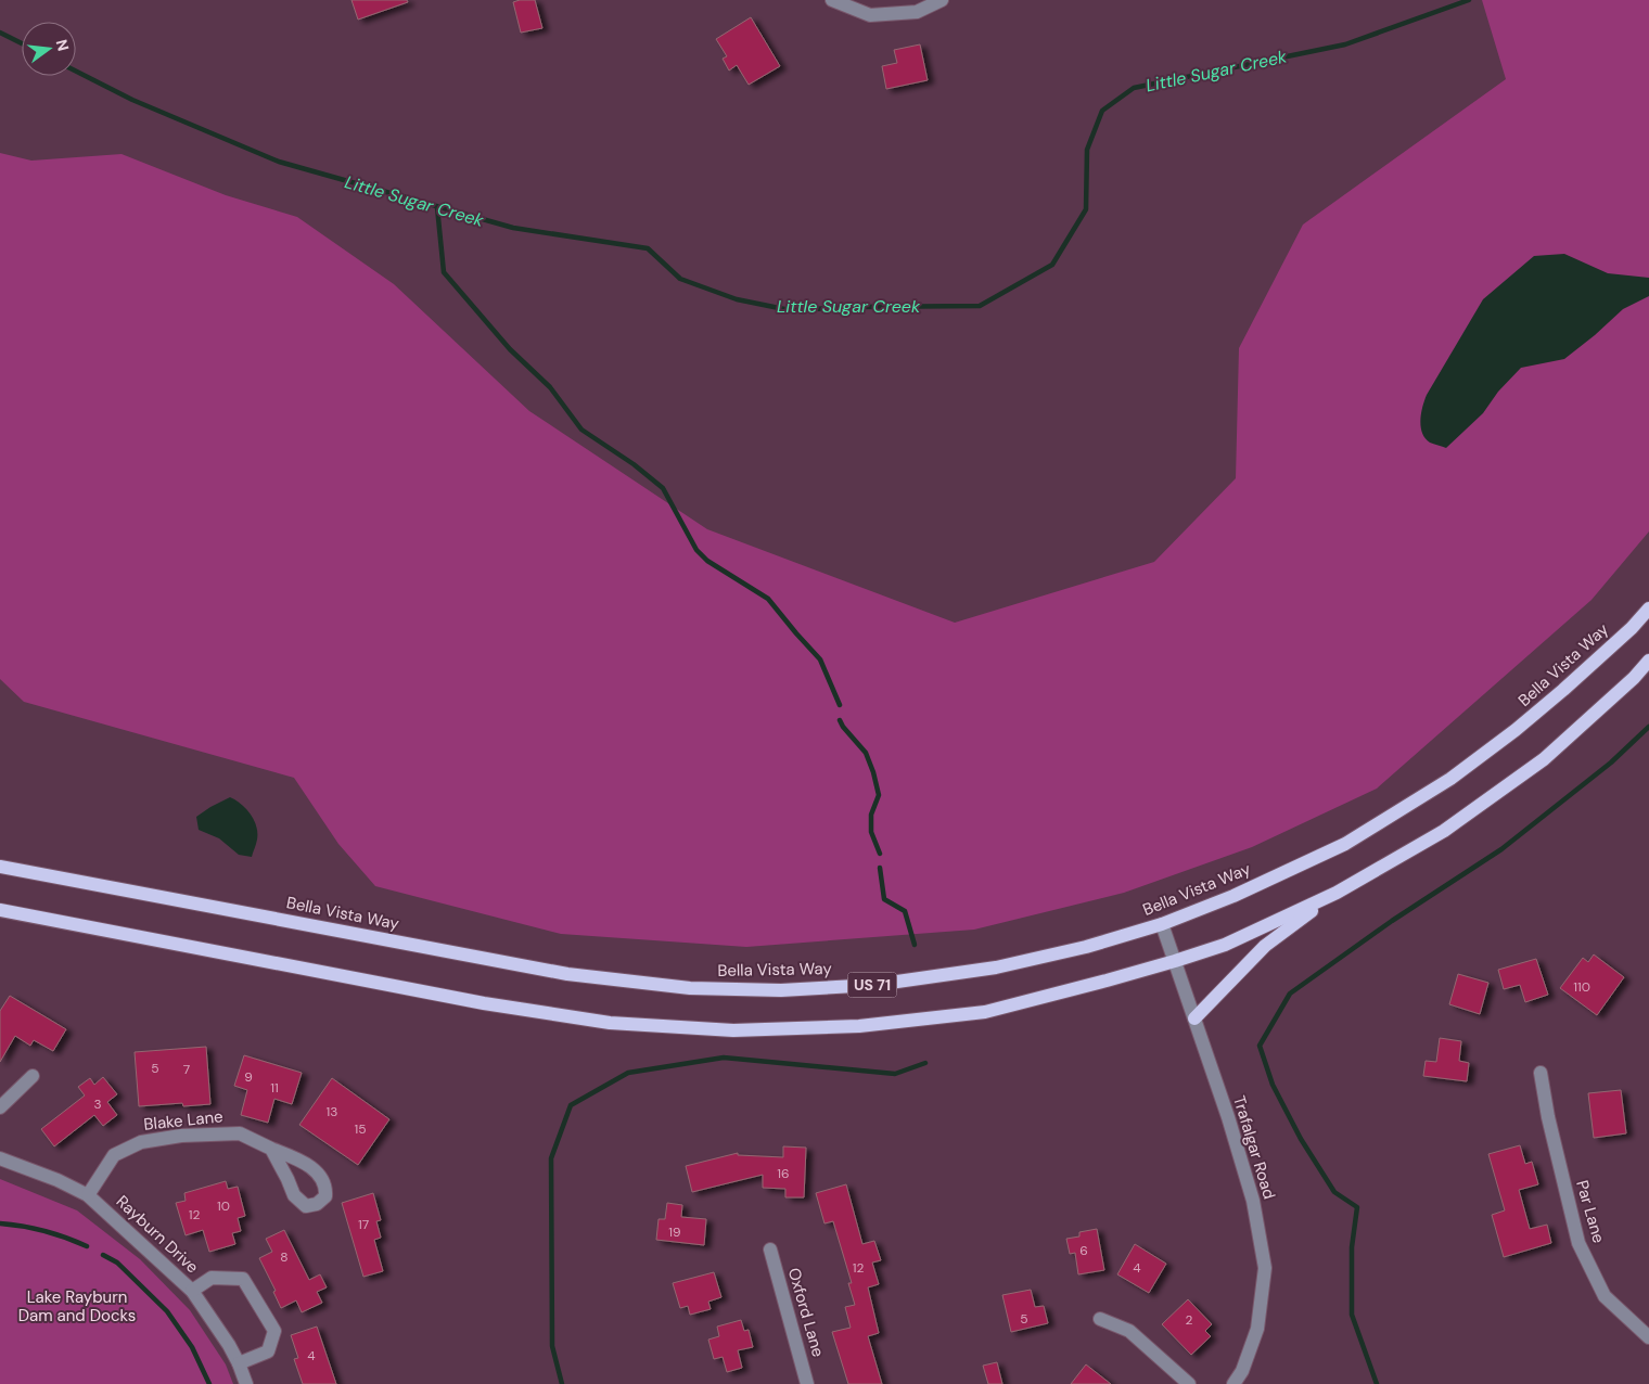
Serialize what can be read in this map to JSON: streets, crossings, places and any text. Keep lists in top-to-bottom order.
{
  "streets": {
    "main road": ["Bella Vista Way", "US 71"],
    "street": [
      "Blake Lane",
      "Trafalgar Road",
      "Par Lane",
      "Rayburn Drive",
      "Oxford Lane"
    ]
  },
  "crossings": [
    ["Bella Vista Way", "Trafalgar Road"],
    ["Blake Lane", "Rayburn Drive"]
  ],
  "water": ["Little Sugar Creek"],
  "parks": ["Lake Rayburn Dam and Docks"],
  "house_numbers": [
    "110",
    "5",
    "7",
    "9",
    "11",
    "3",
    "13",
    "15",
    "16",
    "10",
    "12",
    "17",
    "19",
    "6",
    "8",
    "12",
    "4",
    "5",
    "2",
    "4"
  ],
  "north": "right"
}
